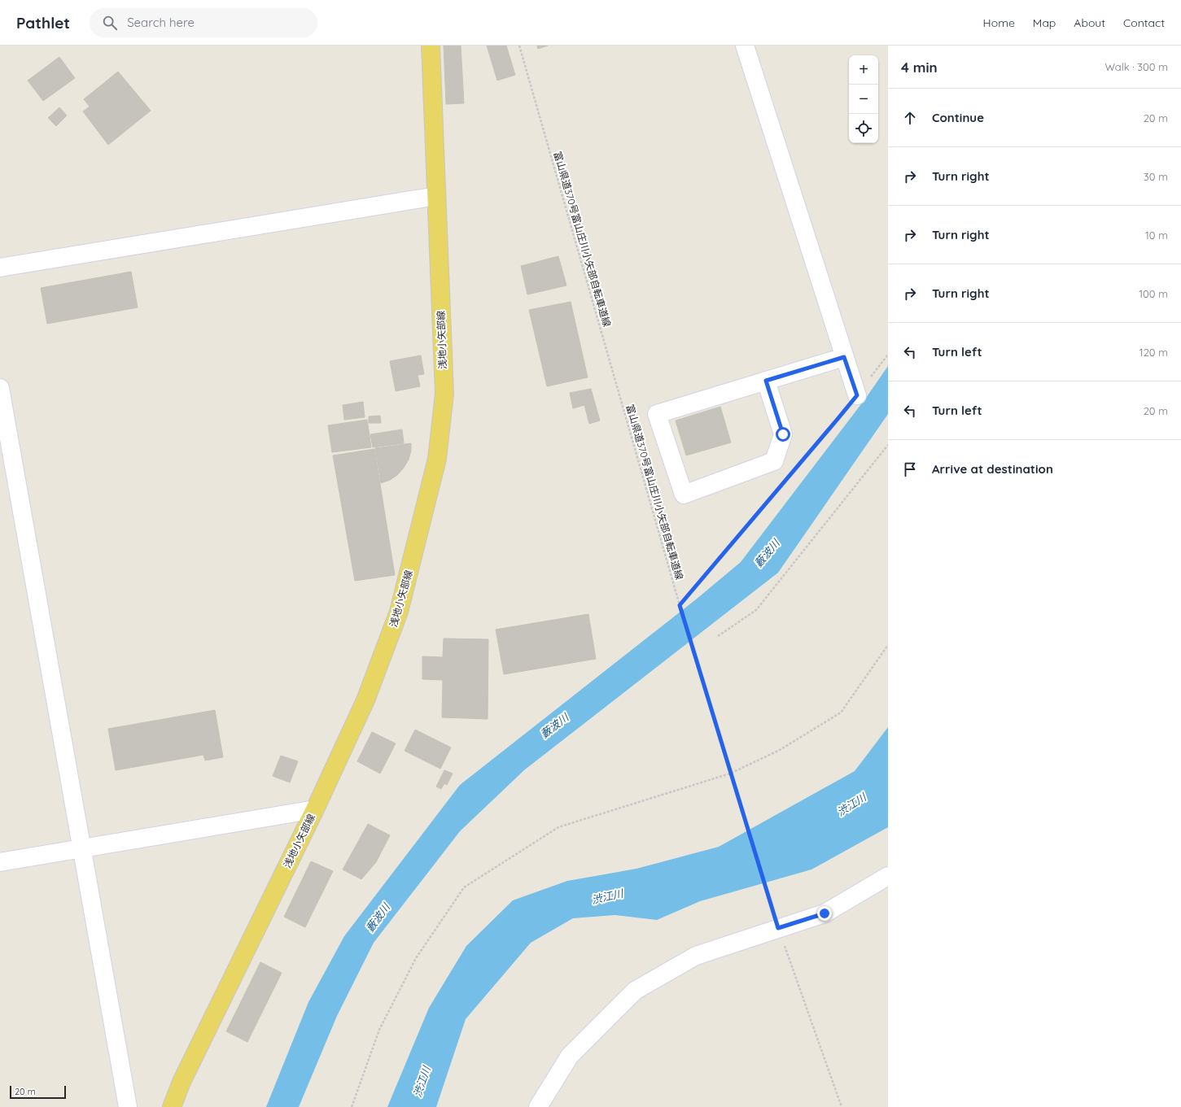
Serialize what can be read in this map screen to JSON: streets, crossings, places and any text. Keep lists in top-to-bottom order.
{
  "streets": {
    "main road": ["浅地小矢部線"],
    "path": ["富山県道370号富山庄川小矢部自転車道線"]
  },
  "water": ["藪波川", "渋江川"],
  "scale_bar": "20 m",
  "page": {
    "header": "Pathlet",
    "search": "Search here",
    "nav": [
      "Home",
      "Map",
      "About",
      "Contact"
    ],
    "heading": ["4 min", "Walk · 300 m"],
    "map_buttons": ["+", "−"],
    "list": [
      ["Continue", "20 m"],
      ["Turn right", "30 m"],
      ["Turn right", "10 m"],
      ["Turn right", "100 m"],
      ["Turn left", "120 m"],
      ["Turn left", "20 m"],
      "Arrive at destination"
    ],
    "scale": "20 m"
  }
}
